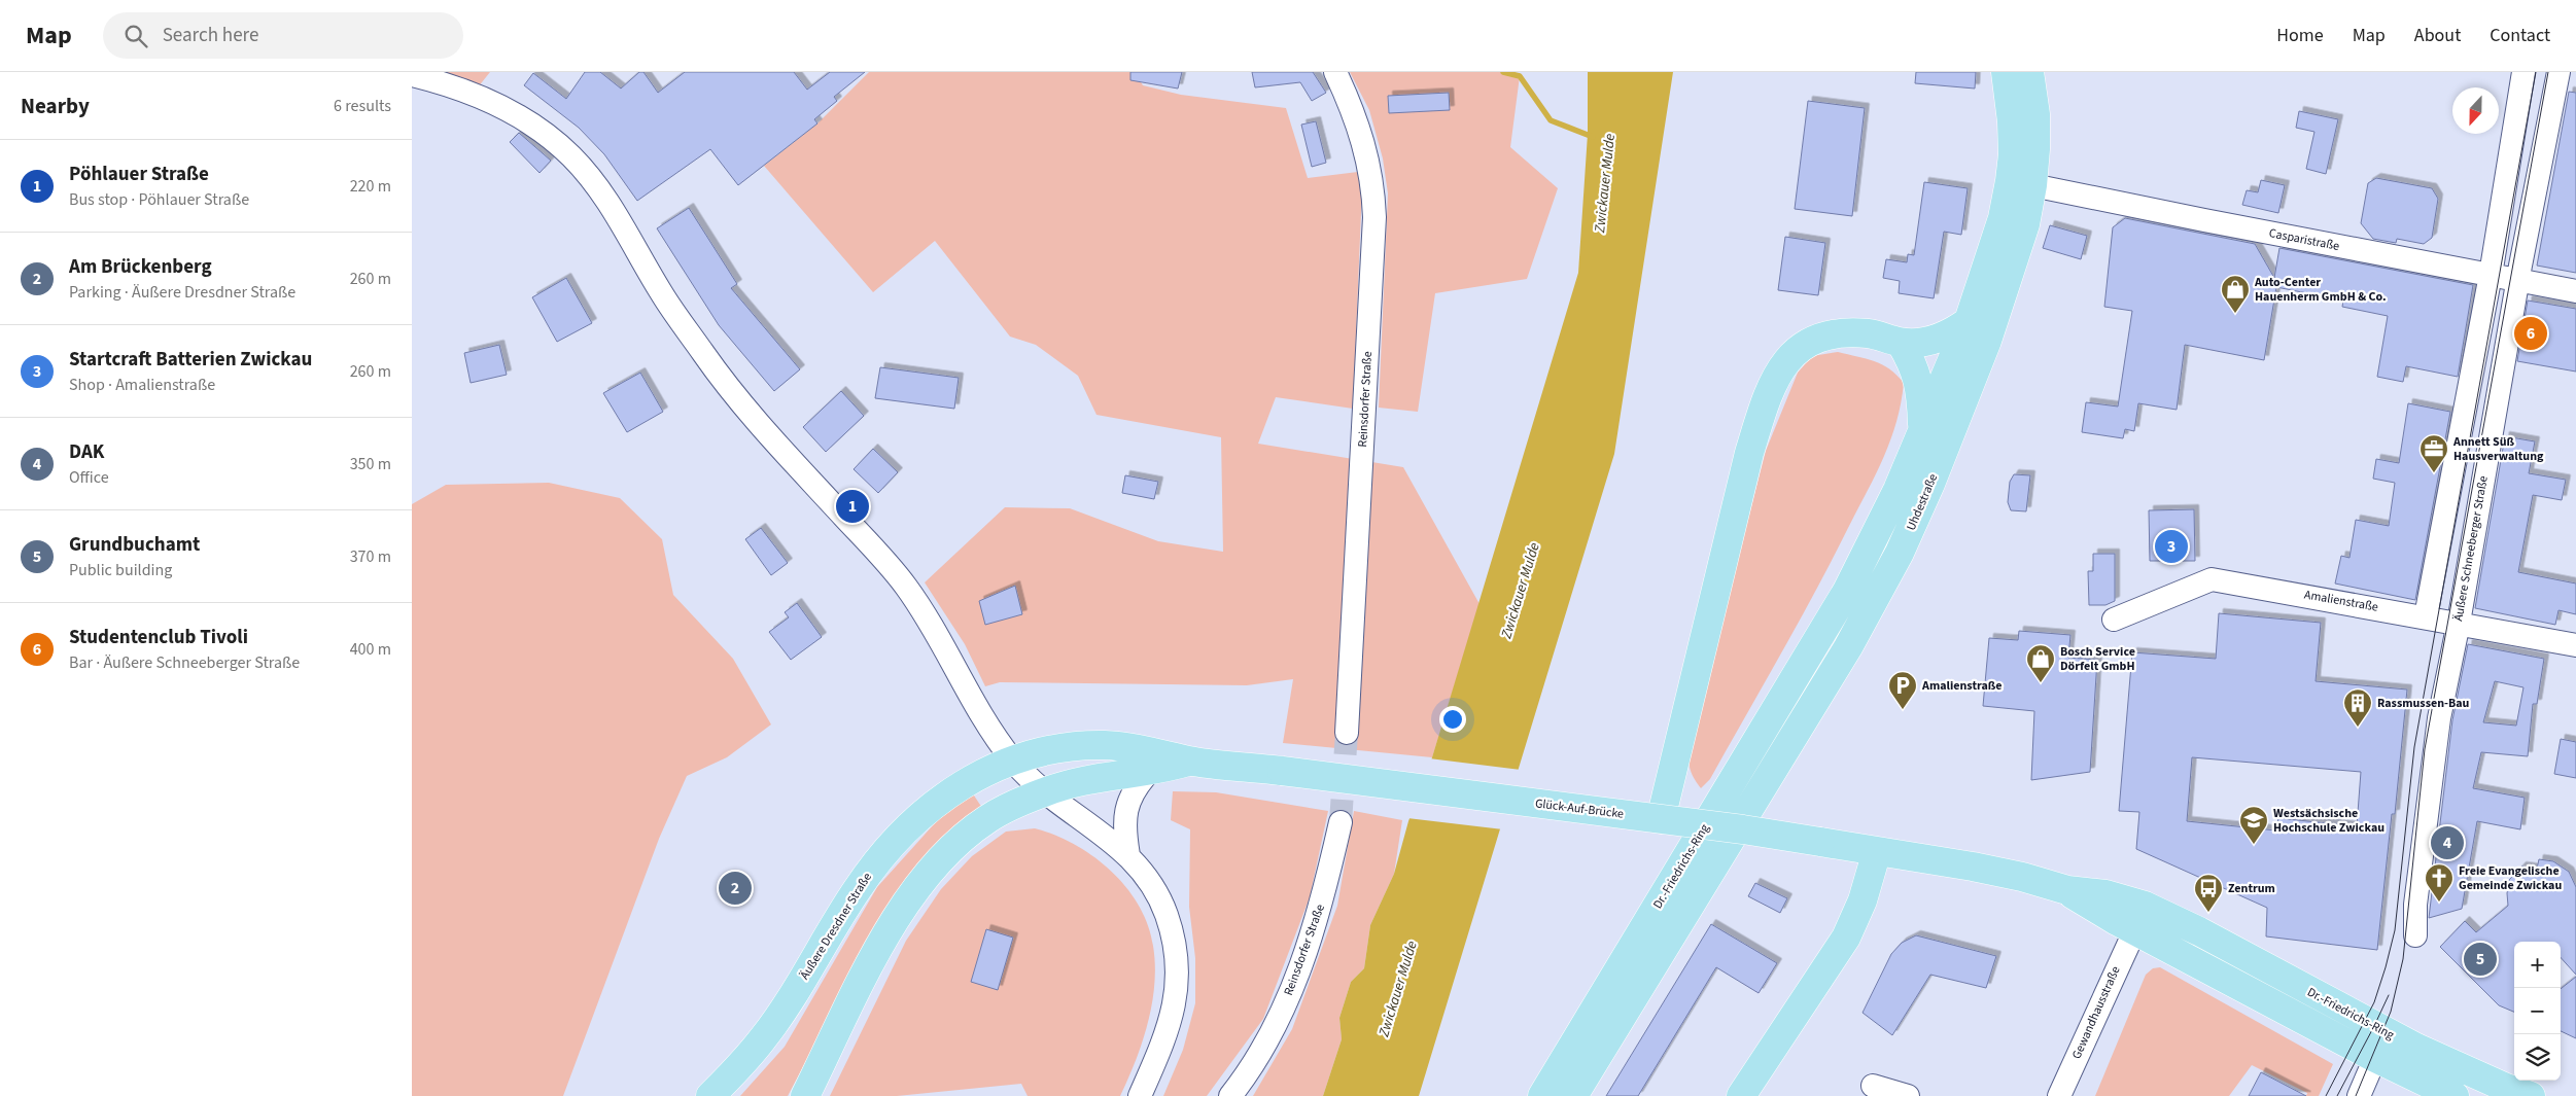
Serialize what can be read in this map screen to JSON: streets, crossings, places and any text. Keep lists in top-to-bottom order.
{
  "streets": {
    "main road": [
      "Uhdestraße",
      "Glück-Auf-Brücke",
      "Dr.-Friedrichs-Ring",
      "Äußere Dresdner Straße"
    ],
    "street": [
      "Casparistraße",
      "Reinsdorfer Straße",
      "Äußere Schneeberger Straße",
      "Amalienstraße",
      "Gewandhausstraße"
    ]
  },
  "crossings": [
    ["Casparistraße", "Uhdestraße"],
    ["Casparistraße", "Äußere Schneeberger Straße"],
    ["Äußere Schneeberger Straße", "Amalienstraße"],
    ["Glück-Auf-Brücke", "Dr.-Friedrichs-Ring"],
    ["Glück-Auf-Brücke", "Äußere Dresdner Straße"],
    ["Dr.-Friedrichs-Ring", "Gewandhausstraße"]
  ],
  "water": ["Zwickauer Mulde"],
  "places": {
    "shop": ["Auto-Center Hauenherm GmbH & Co.", "Bosch Service Dörfelt GmbH"],
    "office": ["Annett Süß Hausverwaltung"],
    "parking": ["Amalienstraße"],
    "building": ["Rassmussen-Bau"],
    "school or university": ["Westsächsische Hochschule Zwickau"],
    "church": ["Freie Evangelische Gemeinde Zwickau"],
    "bus stop": ["Zentrum"]
  },
  "north": "bottom",
  "page": {
    "header": "Map",
    "search": "Search here",
    "nav": [
      "Home",
      "Map",
      "About",
      "Contact"
    ],
    "heading": ["Nearby", "6 results"],
    "list": [
      {
        "mark": "1",
        "name": "Pöhlauer Straße",
        "note": "Bus stop · Pöhlauer Straße",
        "value": "220 m"
      },
      {
        "mark": "2",
        "name": "Am Brückenberg",
        "note": "Parking · Äußere Dresdner Straße",
        "value": "260 m"
      },
      {
        "mark": "3",
        "name": "Startcraft Batterien Zwickau",
        "note": "Shop · Amalienstraße",
        "value": "260 m"
      },
      {
        "mark": "4",
        "name": "DAK",
        "note": "Office",
        "value": "350 m"
      },
      {
        "mark": "5",
        "name": "Grundbuchamt",
        "note": "Public building",
        "value": "370 m"
      },
      {
        "mark": "6",
        "name": "Studentenclub Tivoli",
        "note": "Bar · Äußere Schneeberger Straße",
        "value": "400 m"
      }
    ],
    "pins": [
      "6",
      "1",
      "3",
      "4",
      "2",
      "5"
    ],
    "map_buttons": ["+", "−"]
  }
}
